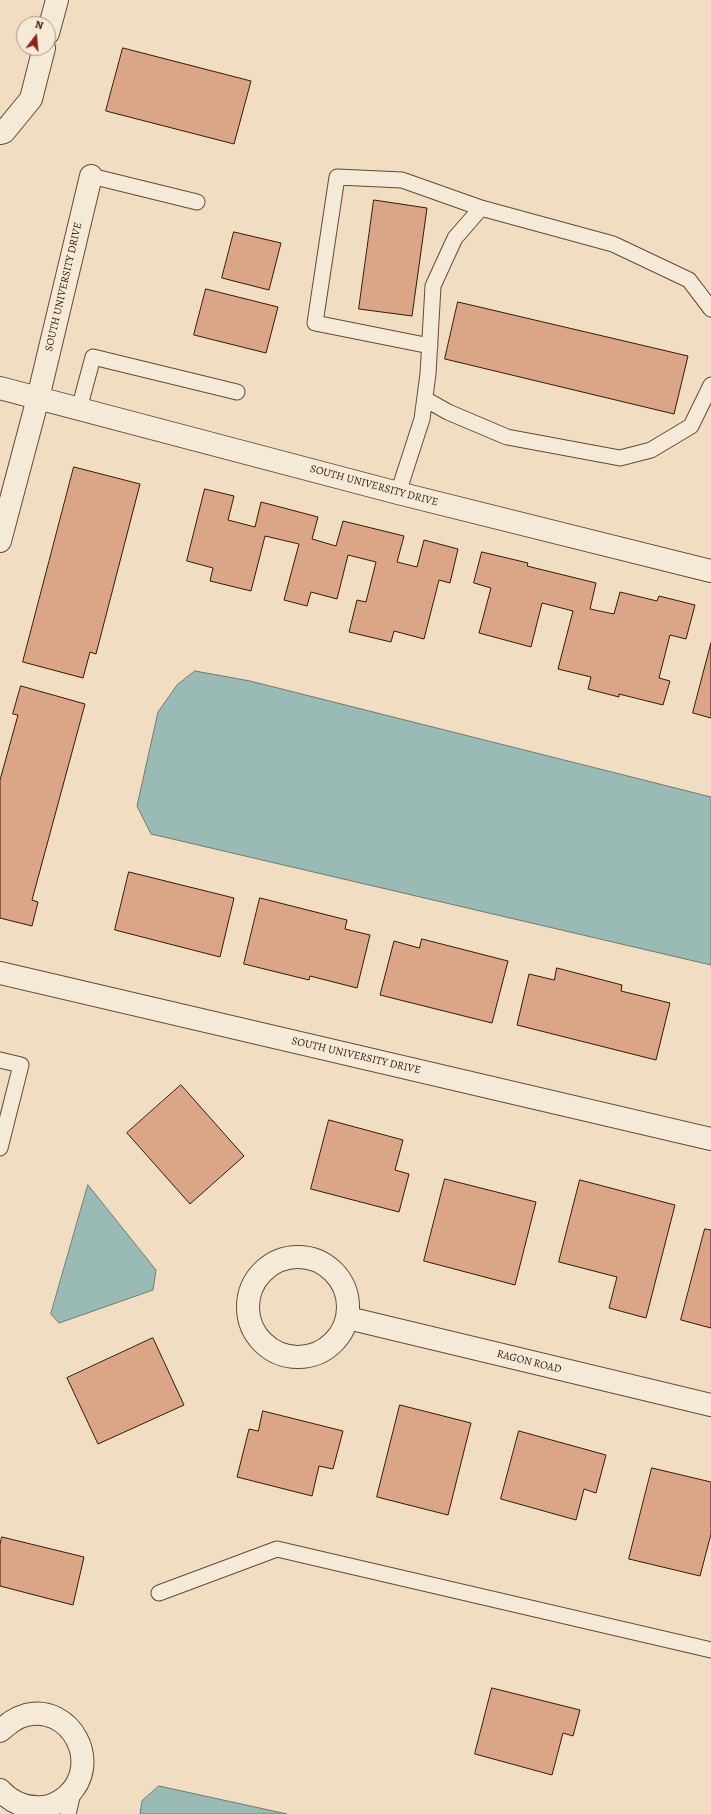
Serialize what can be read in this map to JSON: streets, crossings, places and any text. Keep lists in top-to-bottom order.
{
  "streets": {
    "street": ["SOUTH UNIVERSITY DRIVE", "RAGON ROAD"]
  },
  "north": "top"
}
